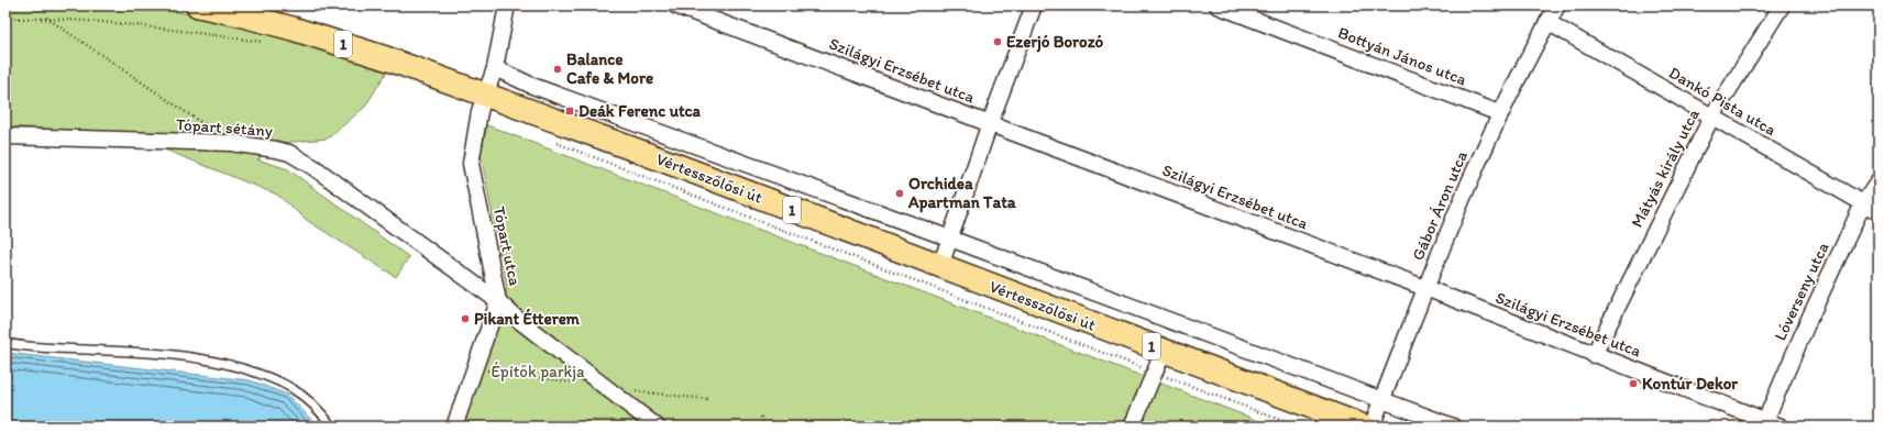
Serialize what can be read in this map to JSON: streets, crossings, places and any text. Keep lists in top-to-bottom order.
{
  "streets": {
    "main road": ["1", "Vértesszőlősi út"],
    "street": [
      "Bottyán János utca",
      "Szilágyi Erzsébet utca",
      "Dankó Pista utca",
      "Tópart sétány",
      "Mátyás király utca",
      "Gábor Áron utca",
      "Tópart utca",
      "Lóverseny utca"
    ]
  },
  "crossings": [
    ["Bottyán János utca", "Gábor Áron utca"],
    ["Szilágyi Erzsébet utca", "Mátyás király utca"],
    ["Szilágyi Erzsébet utca", "Gábor Áron utca"],
    ["Szilágyi Erzsébet utca", "Lóverseny utca"],
    ["Dankó Pista utca", "Mátyás király utca"],
    ["Dankó Pista utca", "Gábor Áron utca"],
    ["Dankó Pista utca", "Lóverseny utca"],
    ["Tópart sétány", "Tópart utca"],
    ["Vértesszőlősi út", "Gábor Áron utca"],
    ["Vértesszőlősi út", "Tópart utca"]
  ],
  "parks": ["Építők parkja"],
  "places": {
    "other": [
      "Ezerjó Borozó",
      "Balance Cafe & More",
      "Orchidea Apartman Tata",
      "Pikant Étterem",
      "Kontúr Dekor"
    ],
    "transit": ["Deák Ferenc utca"]
  }
}
